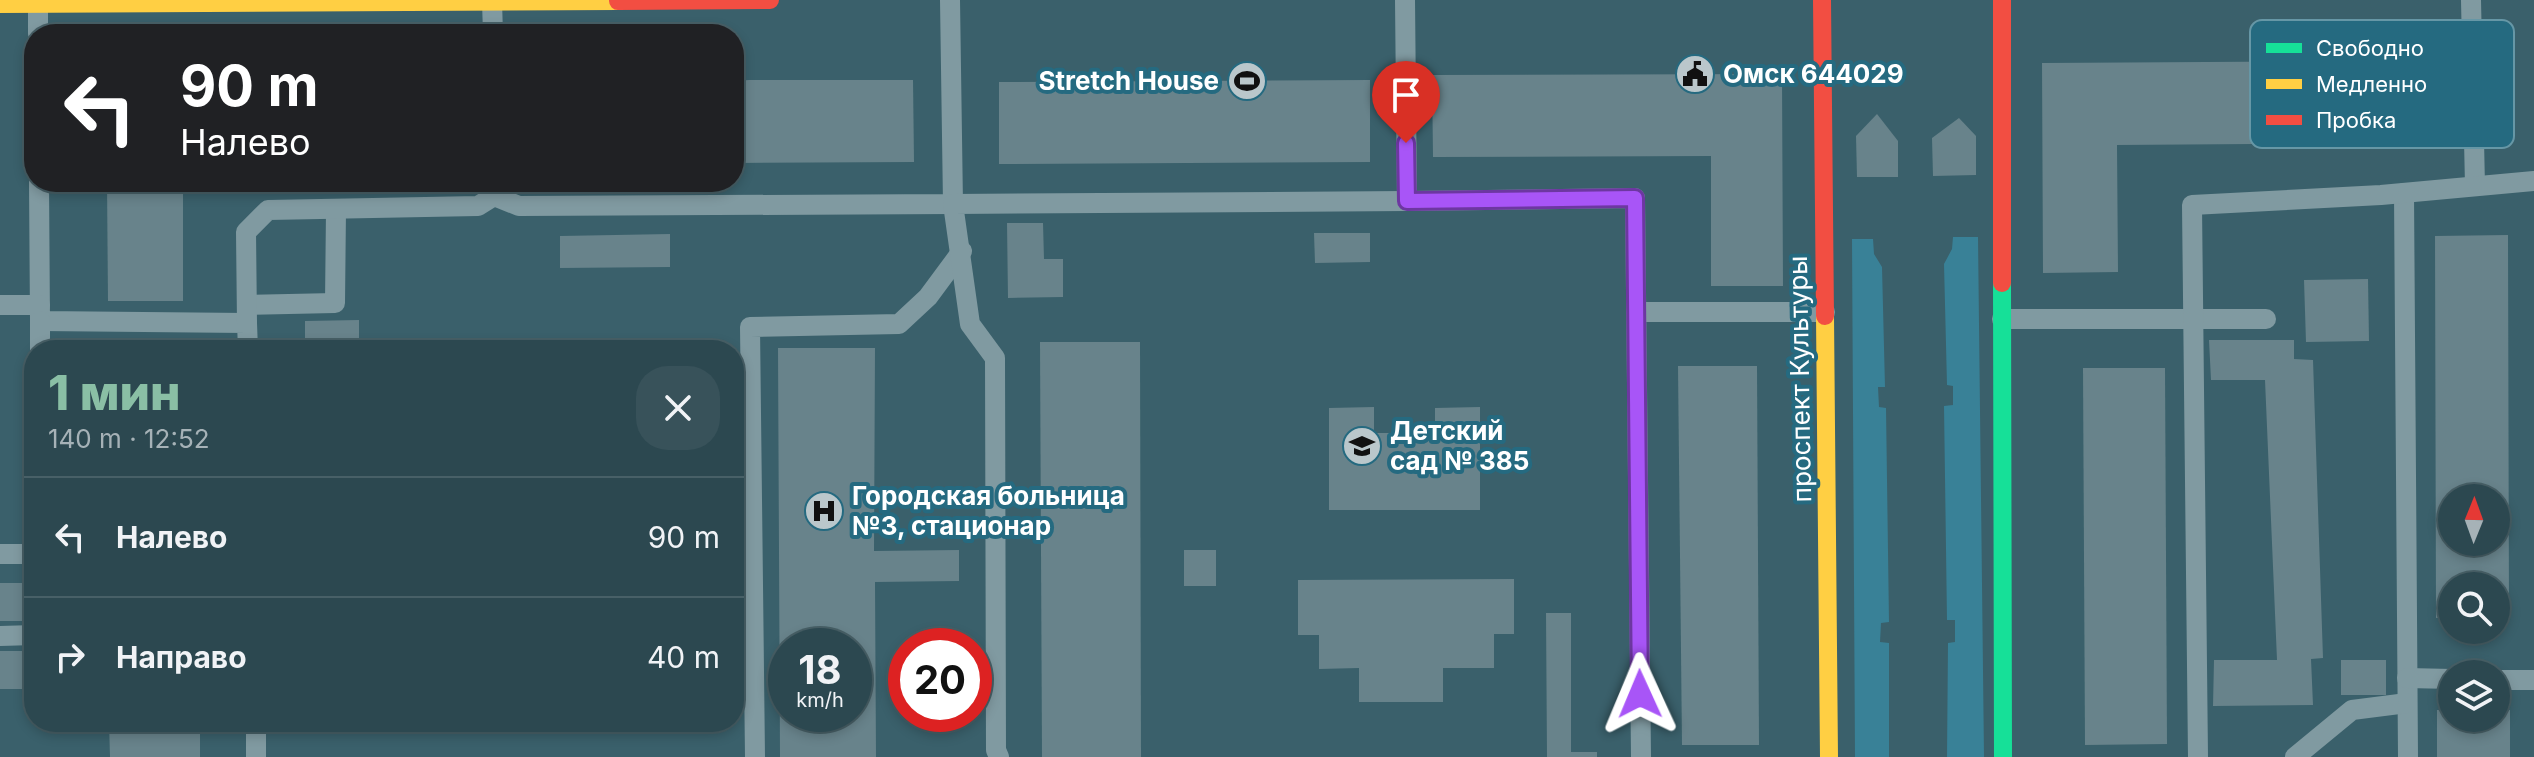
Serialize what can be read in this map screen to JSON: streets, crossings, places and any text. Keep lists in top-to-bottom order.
{
  "streets": {
    "street": ["проспект Культуры"]
  },
  "places": {
    "public building": ["Омск 644029"],
    "sports": ["Stretch House"],
    "school or university": ["Детский сад № 385"],
    "hospital": ["Городская больница №3, стационар"]
  },
  "legend": ["Свободно", "Медленно", "Пробка"],
  "north": "top",
  "page": {
    "turn": ["90 m", "Налево"],
    "heading": ["1 мин", "140 m · 12:52"],
    "list": [
      {
        "name": "Налево",
        "value": "90 m"
      },
      {
        "name": "Направо",
        "value": "40 m"
      }
    ],
    "speed": "18 km/h",
    "limit": "20"
  }
}
